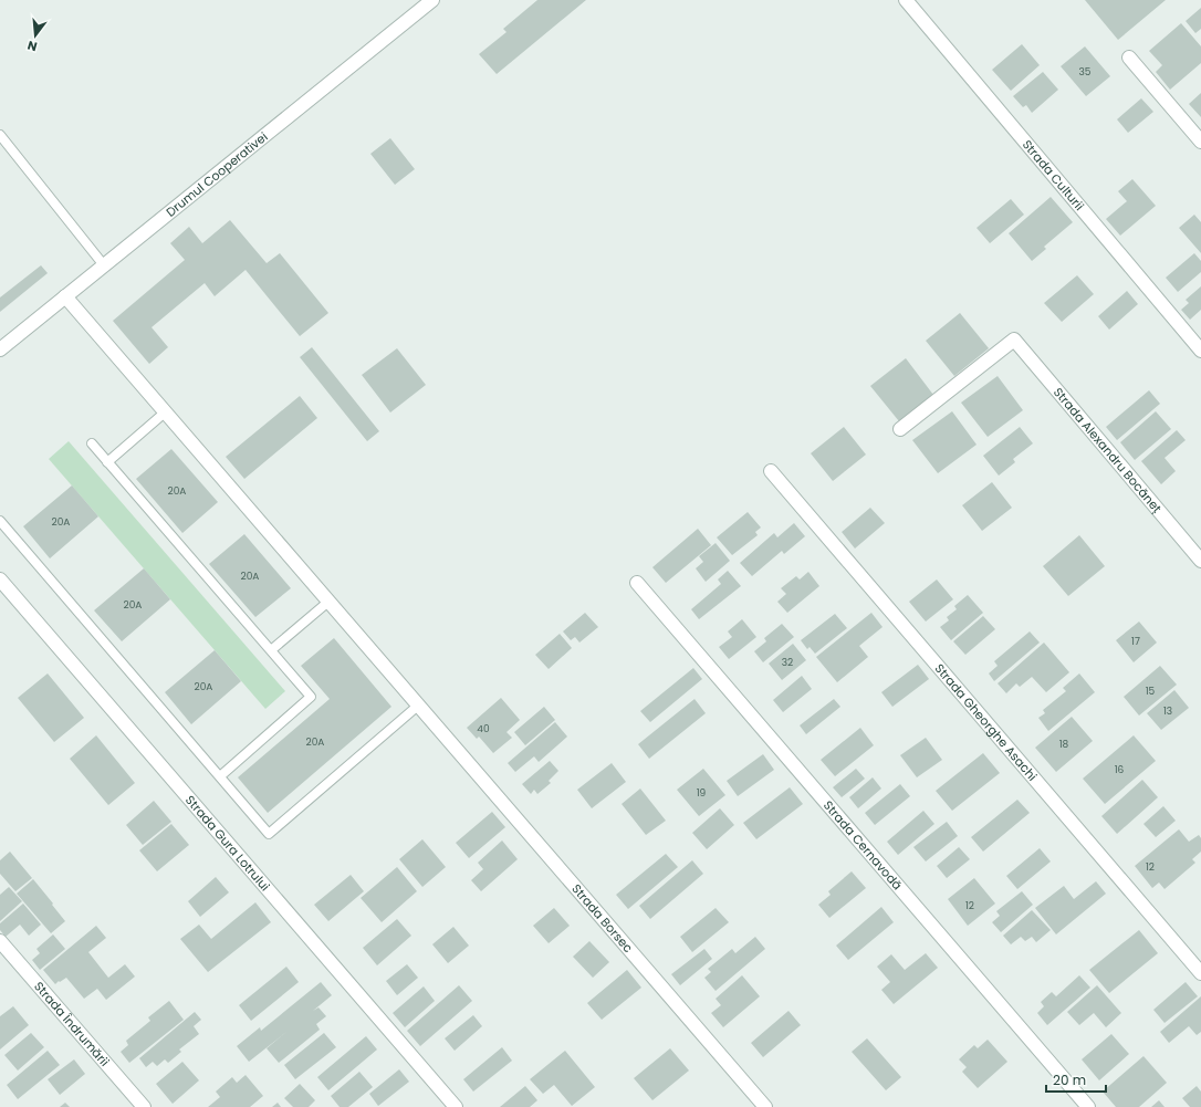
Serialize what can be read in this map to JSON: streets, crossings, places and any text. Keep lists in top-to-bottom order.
{
  "streets": {
    "street": [
      "Drumul Cooperativei",
      "Strada Culturii",
      "Strada Alexandru Bocăneț",
      "Strada Gheorghe Asachi",
      "Strada Gura Lotrului",
      "Strada Cernavodă",
      "Strada Borsec",
      "Strada Îndrumării"
    ]
  },
  "crossings": [
    ["Drumul Cooperativei", "Strada Borsec"]
  ],
  "house_numbers": [
    "35",
    "20A",
    "20A",
    "20A",
    "20A",
    "17",
    "32",
    "20A",
    "15",
    "13",
    "40",
    "20A",
    "18",
    "16",
    "19",
    "12",
    "12"
  ],
  "scale_bar": "20 m",
  "north": "bottom"
}
